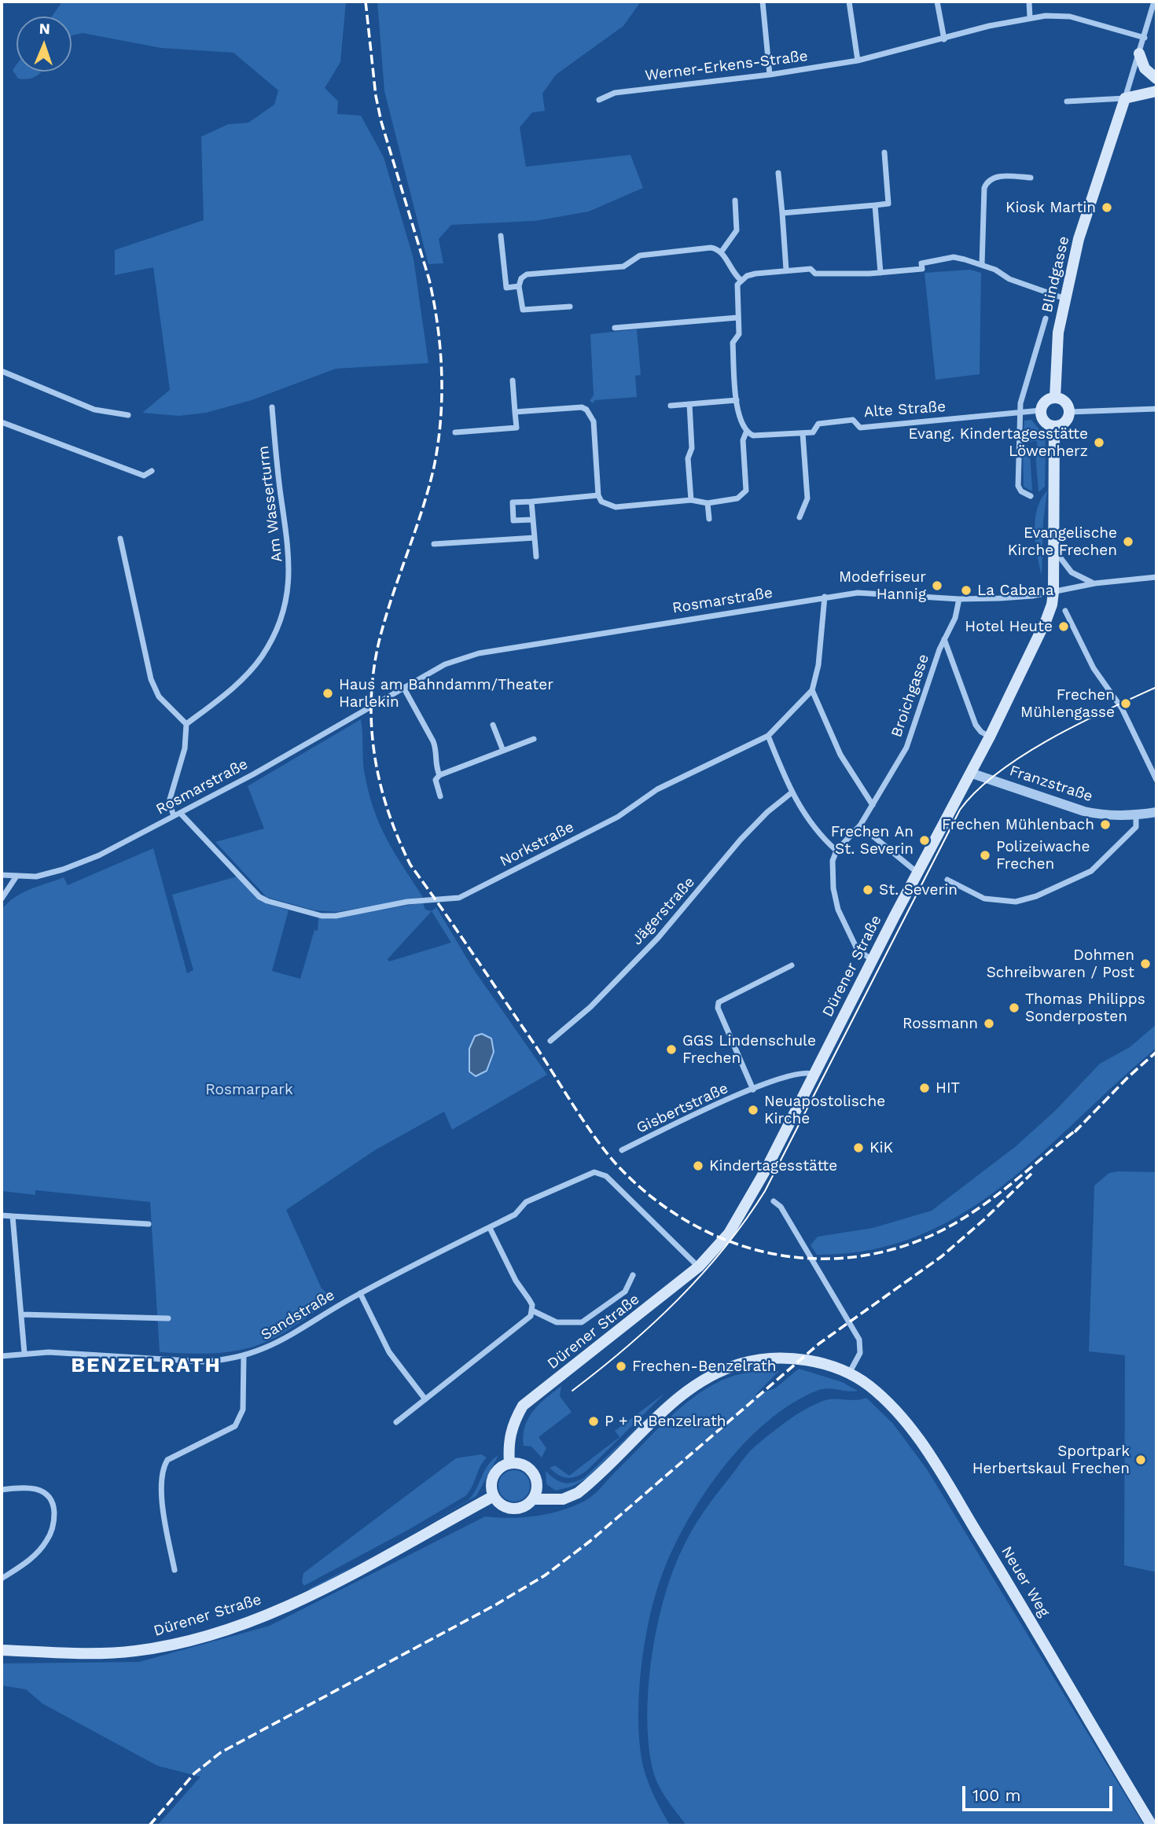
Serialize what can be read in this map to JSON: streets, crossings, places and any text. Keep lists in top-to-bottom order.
{
  "streets": {
    "main road": ["Blindgasse", "Dürener Straße", "Neuer Weg"],
    "street": [
      "Werner-Erkens-Straße",
      "Alte Straße",
      "Am Wasserturm",
      "Rosmarstraße",
      "Broichgasse",
      "Franzstraße",
      "Norkstraße",
      "Jägerstraße",
      "Gisbertstraße",
      "Sandstraße"
    ]
  },
  "crossings": [
    ["Blindgasse", "Alte Straße"],
    ["Rosmarstraße", "Broichgasse"],
    ["Rosmarstraße", "Norkstraße"],
    ["Rosmarstraße", "Dürener Straße"],
    ["Franzstraße", "Dürener Straße"],
    ["Dürener Straße", "Gisbertstraße"],
    ["Dürener Straße", "Sandstraße"],
    ["Dürener Straße", "Neuer Weg"]
  ],
  "districts": ["BENZELRATH"],
  "parks": ["Rosmarpark"],
  "places": [
    "Kiosk Martin",
    "Evang. Kindertagesstätte Löwenherz",
    "Evangelische Kirche Frechen",
    "Modefriseur Hannig",
    "La Cabana",
    "Hotel Heute",
    "Haus am Bahndamm/Theater Harlekin",
    "Frechen Mühlengasse",
    "Frechen Mühlenbach",
    "Frechen An St. Severin",
    "Polizeiwache Frechen",
    "St. Severin",
    "Dohmen Schreibwaren / Post",
    "Thomas Philipps Sonderposten",
    "Rossmann",
    "GGS Lindenschule Frechen",
    "HIT",
    "Neuapostolische Kirche",
    "KiK",
    "Kindertagesstätte",
    "Frechen-Benzelrath",
    "P + R Benzelrath",
    "Sportpark Herbertskaul Frechen"
  ],
  "scale_bar": "100 m",
  "north": "top"
}
